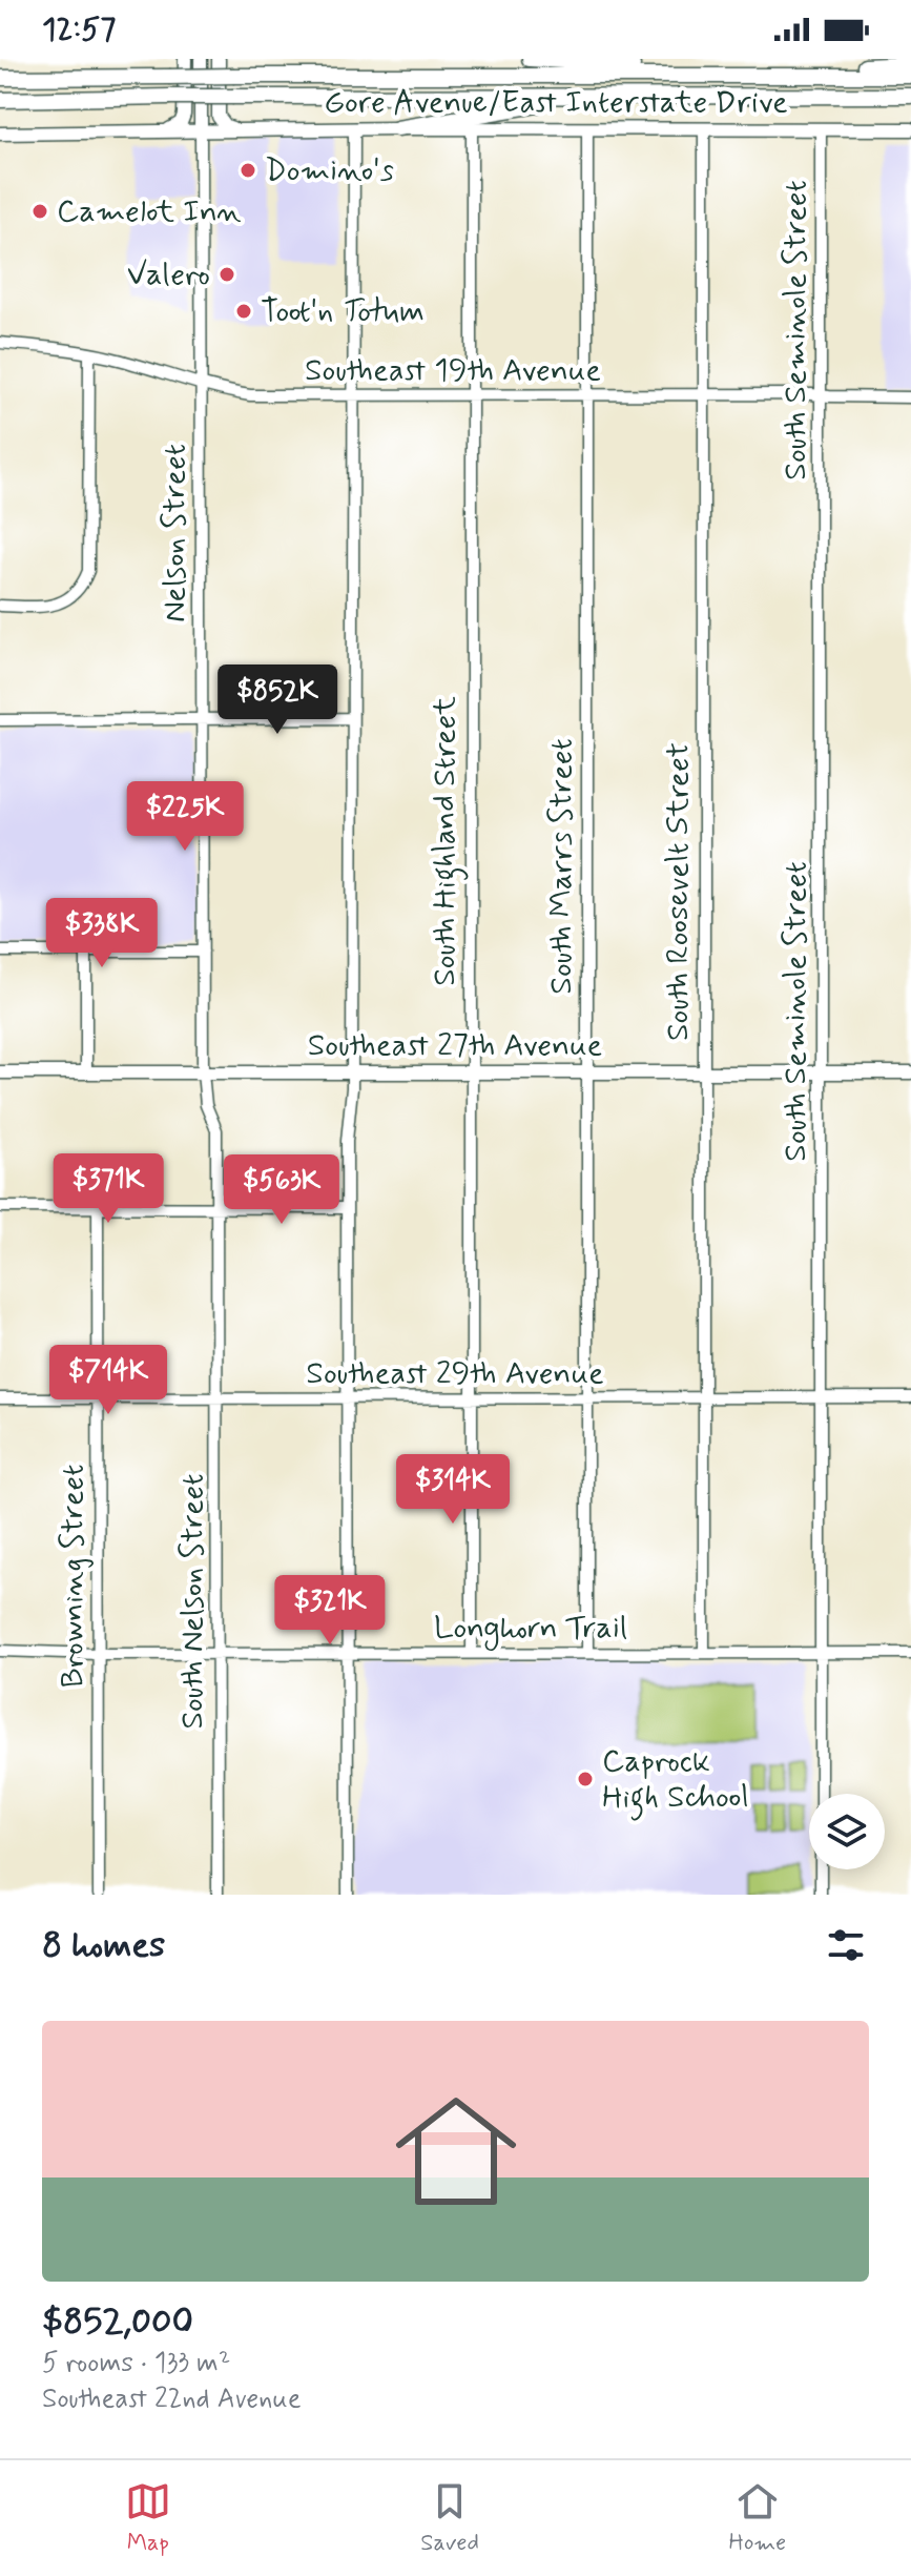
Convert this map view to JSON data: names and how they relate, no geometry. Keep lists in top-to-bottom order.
{
  "streets": {
    "main road": ["Gore Avenue/East Interstate Drive", "Nelson Street", "Southeast 27th Avenue"],
    "street": [
      "South Seminole Street",
      "Southeast 19th Avenue",
      "South Highland Street",
      "South Marrs Street",
      "South Roosevelt Street",
      "Southeast 29th Avenue",
      "Browning Street",
      "South Nelson Street",
      "Longhorn Trail"
    ]
  },
  "crossings": [
    ["Gore Avenue/East Interstate Drive", "South Seminole Street"],
    ["Gore Avenue/East Interstate Drive", "Nelson Street"],
    ["Gore Avenue/East Interstate Drive", "South Highland Street"],
    ["Gore Avenue/East Interstate Drive", "South Marrs Street"],
    ["Gore Avenue/East Interstate Drive", "South Roosevelt Street"],
    ["South Seminole Street", "Southeast 19th Avenue"],
    ["South Seminole Street", "Southeast 27th Avenue"],
    ["South Seminole Street", "Southeast 29th Avenue"],
    ["South Seminole Street", "Longhorn Trail"],
    ["Southeast 19th Avenue", "Nelson Street"],
    ["Southeast 19th Avenue", "South Highland Street"],
    ["Southeast 19th Avenue", "South Marrs Street"],
    ["Southeast 19th Avenue", "South Roosevelt Street"],
    ["Nelson Street", "Southeast 27th Avenue"],
    ["Nelson Street", "South Nelson Street"],
    ["South Highland Street", "Southeast 27th Avenue"],
    ["South Highland Street", "Southeast 29th Avenue"],
    ["South Highland Street", "Longhorn Trail"],
    ["South Marrs Street", "Southeast 27th Avenue"],
    ["South Marrs Street", "Southeast 29th Avenue"],
    ["South Marrs Street", "Longhorn Trail"],
    ["South Roosevelt Street", "Southeast 27th Avenue"],
    ["South Roosevelt Street", "Southeast 29th Avenue"],
    ["South Roosevelt Street", "Longhorn Trail"],
    ["Southeast 29th Avenue", "Browning Street"],
    ["Southeast 29th Avenue", "South Nelson Street"],
    ["Browning Street", "Longhorn Trail"],
    ["South Nelson Street", "Longhorn Trail"]
  ],
  "places": [
    "Domino's",
    "Camelot Inn",
    "Valero",
    "Toot'n Totum",
    "Caprock High School"
  ],
  "page": {
    "status": "12:57",
    "price": [
      "$852K",
      "$225K",
      "$338K",
      "$371K",
      "$563K",
      "$714K",
      "$314K",
      "$321K"
    ],
    "heading": "8 homes",
    "list": [
      {
        "name": "$852,000",
        "note": "5 rooms · 133 m² · Southeast 22nd Avenue"
      }
    ],
    "tabs": ["Map", "Saved", "Home"]
  }
}
